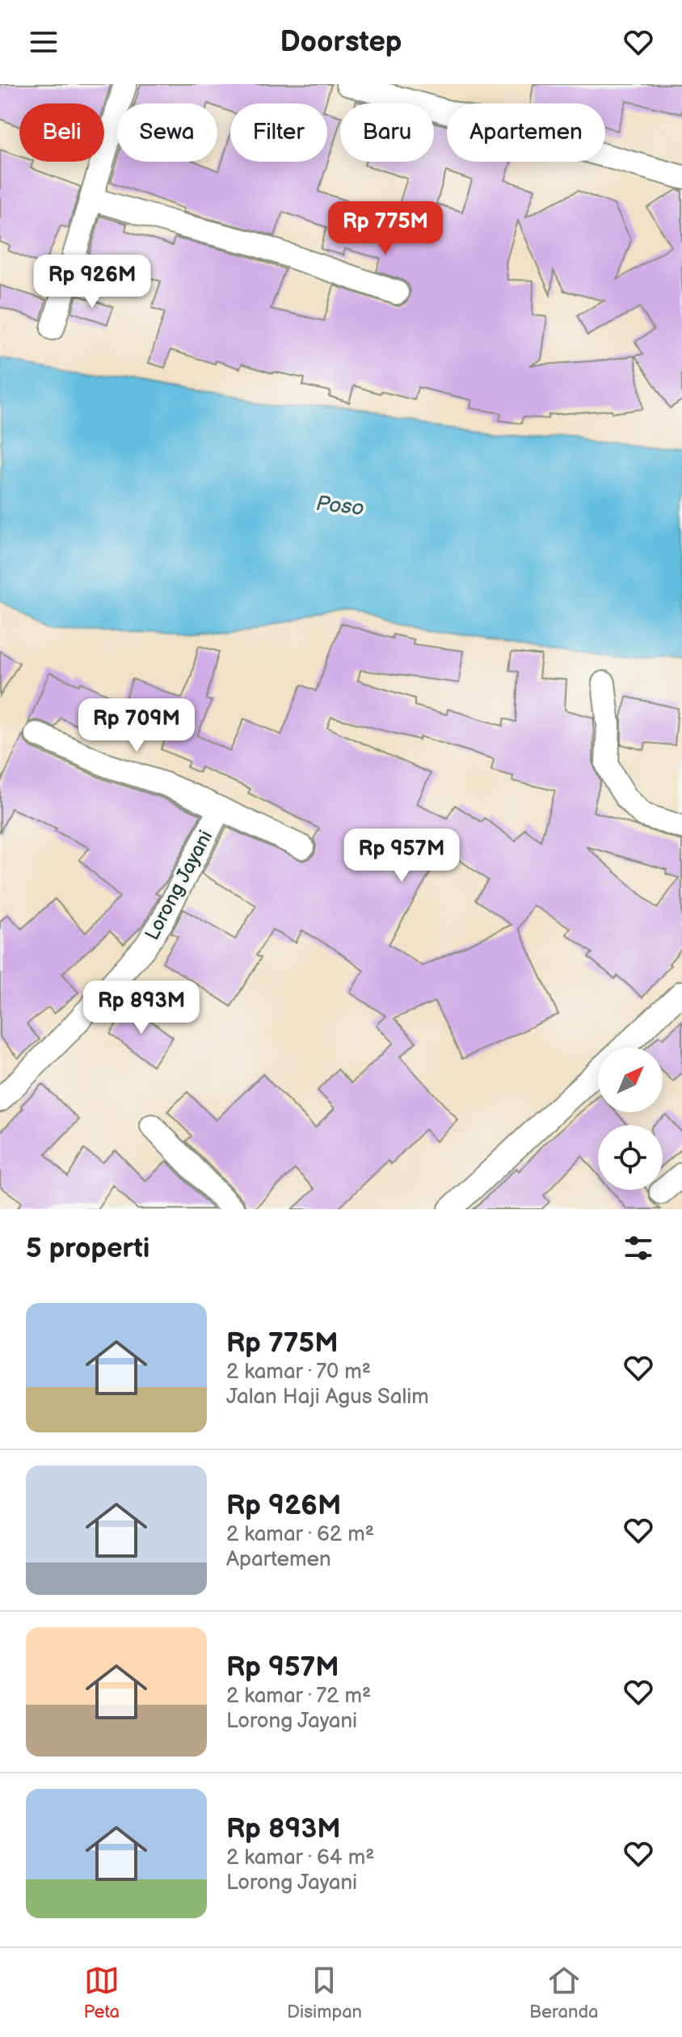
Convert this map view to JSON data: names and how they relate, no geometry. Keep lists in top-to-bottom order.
{
  "streets": {
    "street": ["Lorong Jayani"]
  },
  "water": ["Poso"],
  "north": "top right",
  "page": {
    "header": "Doorstep",
    "chip": [
      "Beli",
      "Sewa",
      "Filter",
      "Baru",
      "Apartemen"
    ],
    "price": [
      "Rp 775M",
      "Rp 926M",
      "Rp 709M",
      "Rp 957M",
      "Rp 893M"
    ],
    "heading": "5 properti",
    "list": [
      {
        "name": "Rp 775M",
        "note": "2 kamar · 70 m² · Jalan Haji Agus Salim"
      },
      {
        "name": "Rp 926M",
        "note": "2 kamar · 62 m² · Apartemen"
      },
      {
        "name": "Rp 957M",
        "note": "2 kamar · 72 m² · Lorong Jayani"
      },
      {
        "name": "Rp 893M",
        "note": "2 kamar · 64 m² · Lorong Jayani"
      }
    ],
    "tabs": ["Peta", "Disimpan", "Beranda"]
  }
}
